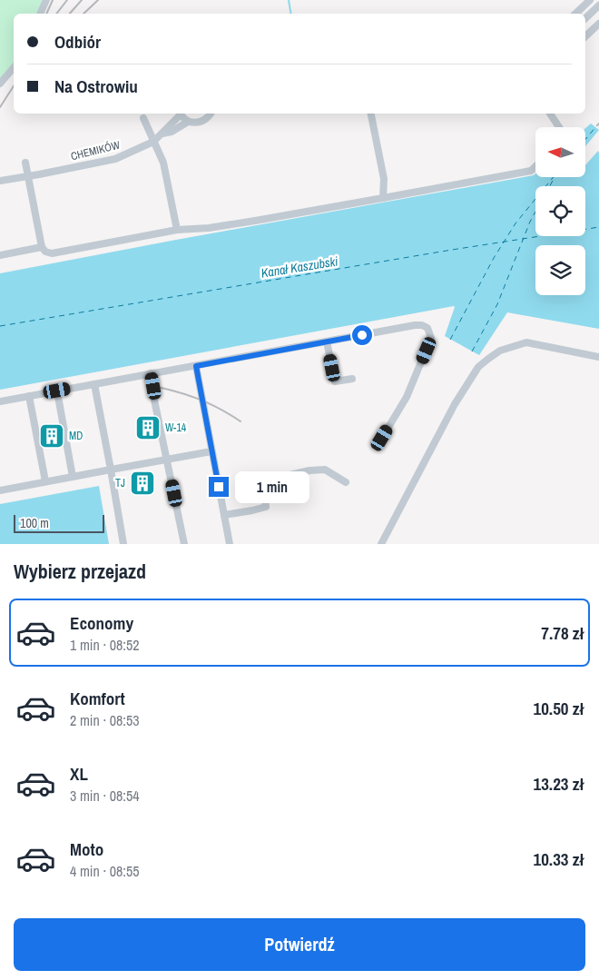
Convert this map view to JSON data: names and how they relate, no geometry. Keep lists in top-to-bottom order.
{
  "streets": {
    "lane": ["CHEMIKÓW"]
  },
  "water": ["Kanał Kaszubski"],
  "places": {
    "building": ["W-14", "MD", "TJ"]
  },
  "scale_bar": "100 m",
  "north": "left",
  "page": {
    "banner": ["Odbiór", "Na Ostrowiu"],
    "bubble": "1 min",
    "scale": "100 m",
    "heading": "Wybierz przejazd",
    "list": [
      {
        "name": "Economy",
        "note": "1 min · 08:52",
        "value": "7.78 zł"
      },
      {
        "name": "Komfort",
        "note": "2 min · 08:53",
        "value": "10.50 zł"
      },
      {
        "name": "XL",
        "note": "3 min · 08:54",
        "value": "13.23 zł"
      },
      {
        "name": "Moto",
        "note": "4 min · 08:55",
        "value": "10.33 zł"
      }
    ],
    "buttons": "Potwierdź"
  }
}
